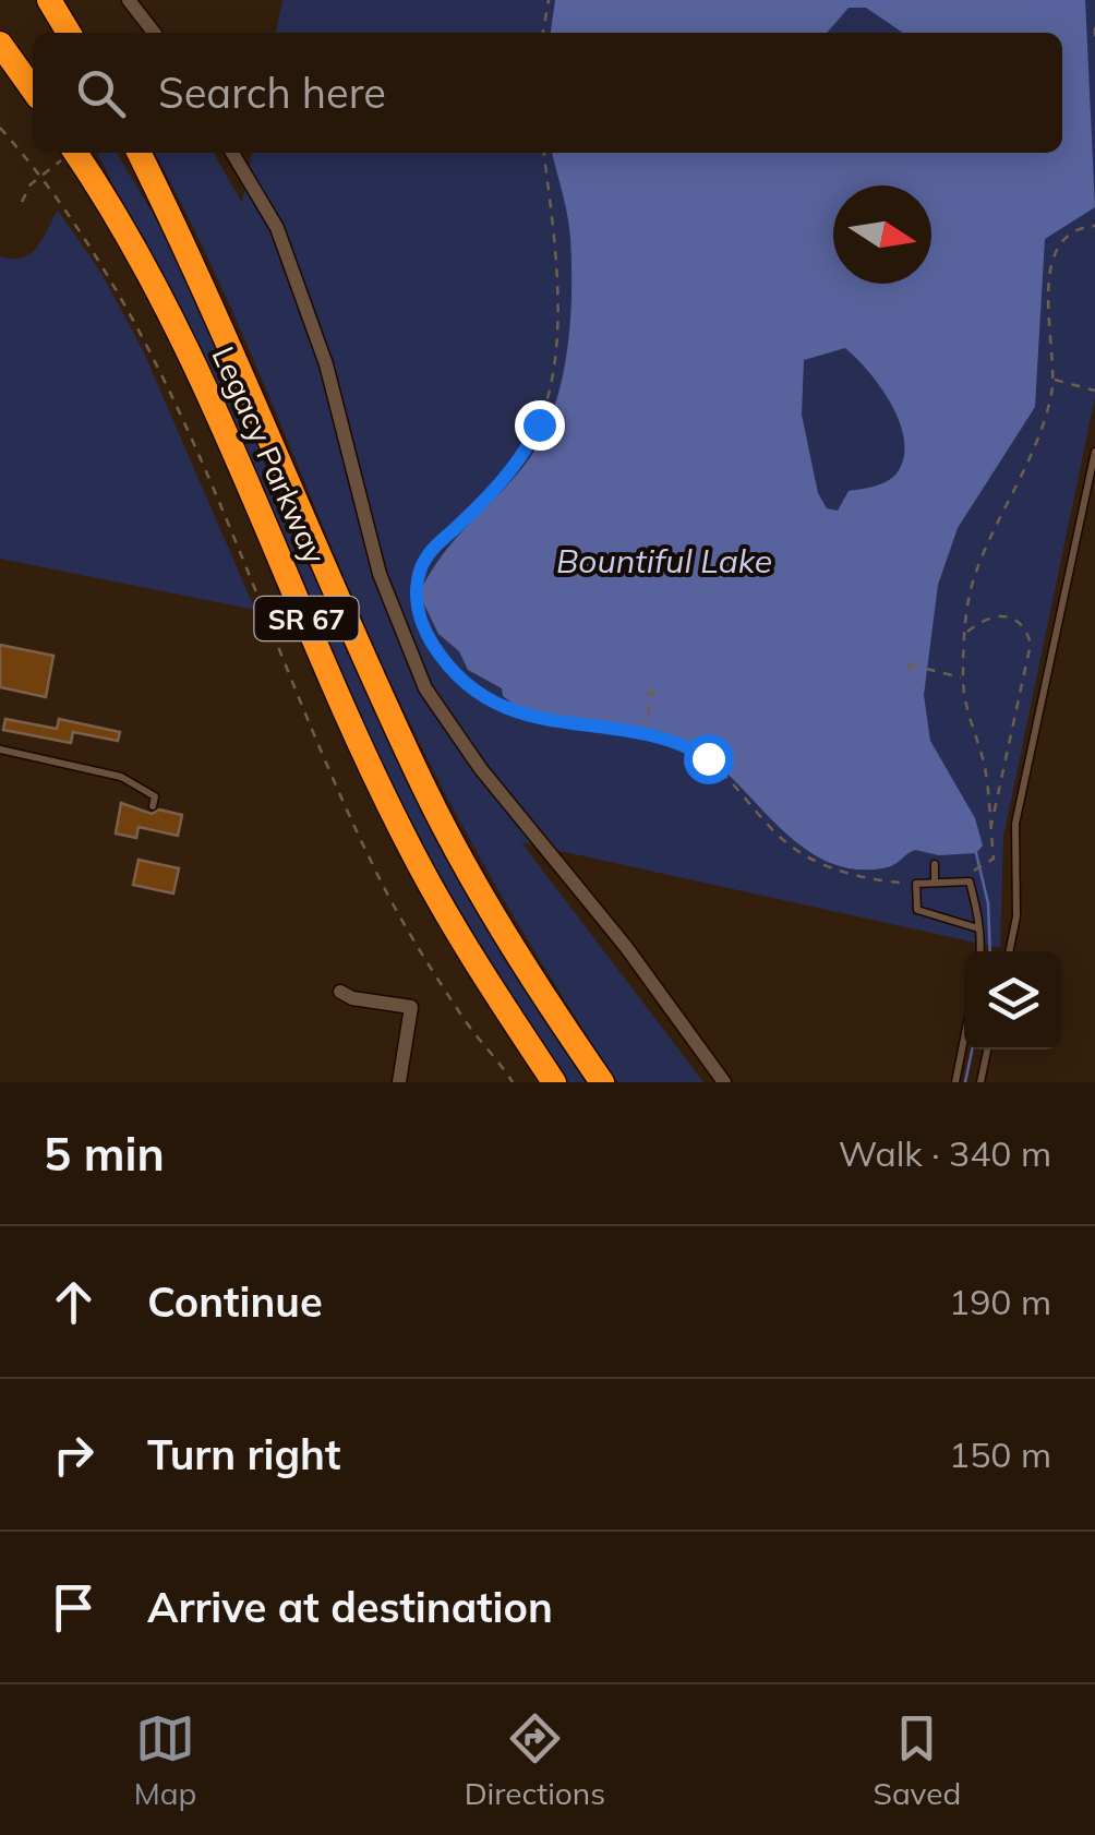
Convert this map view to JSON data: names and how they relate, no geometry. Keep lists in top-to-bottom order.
{
  "streets": {
    "highway": ["Legacy Parkway", "SR 67"]
  },
  "water": ["Bountiful Lake"],
  "north": "right",
  "page": {
    "search": "Search here",
    "heading": ["5 min", "Walk · 340 m"],
    "list": [
      ["Continue", "190 m"],
      ["Turn right", "150 m"],
      "Arrive at destination"
    ],
    "nav": ["Map", "Directions", "Saved"]
  }
}
